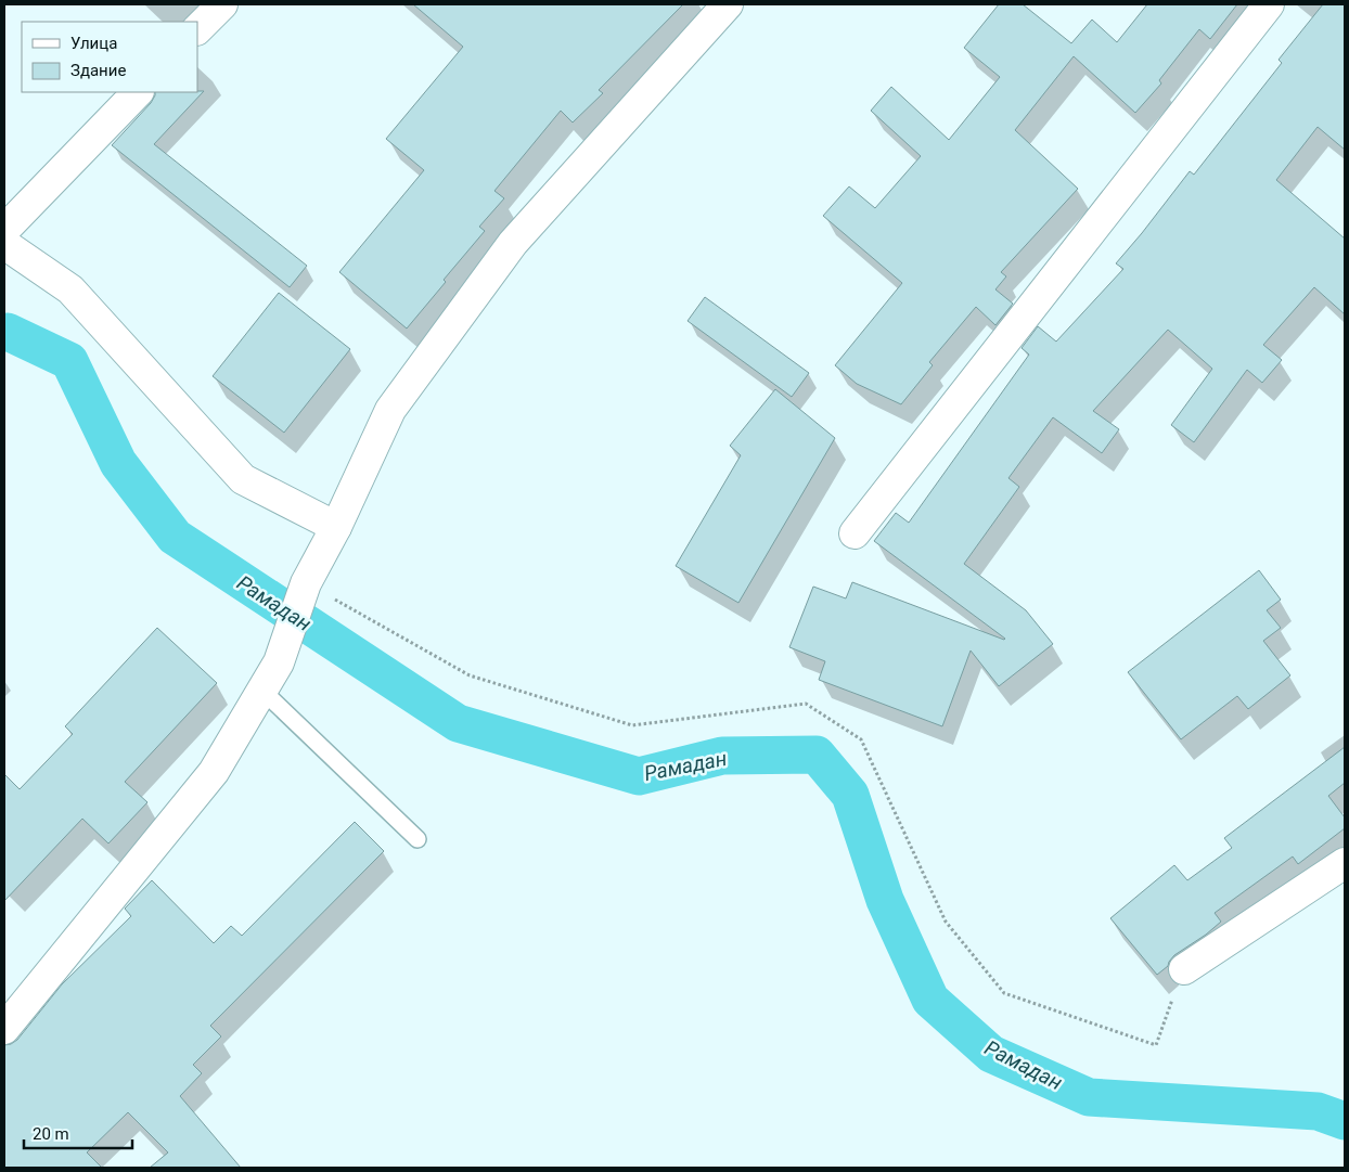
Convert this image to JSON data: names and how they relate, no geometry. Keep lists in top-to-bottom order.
{
  "water": ["Рамадан"],
  "legend": ["Улица", "Здание"],
  "scale_bar": "20 m"
}
